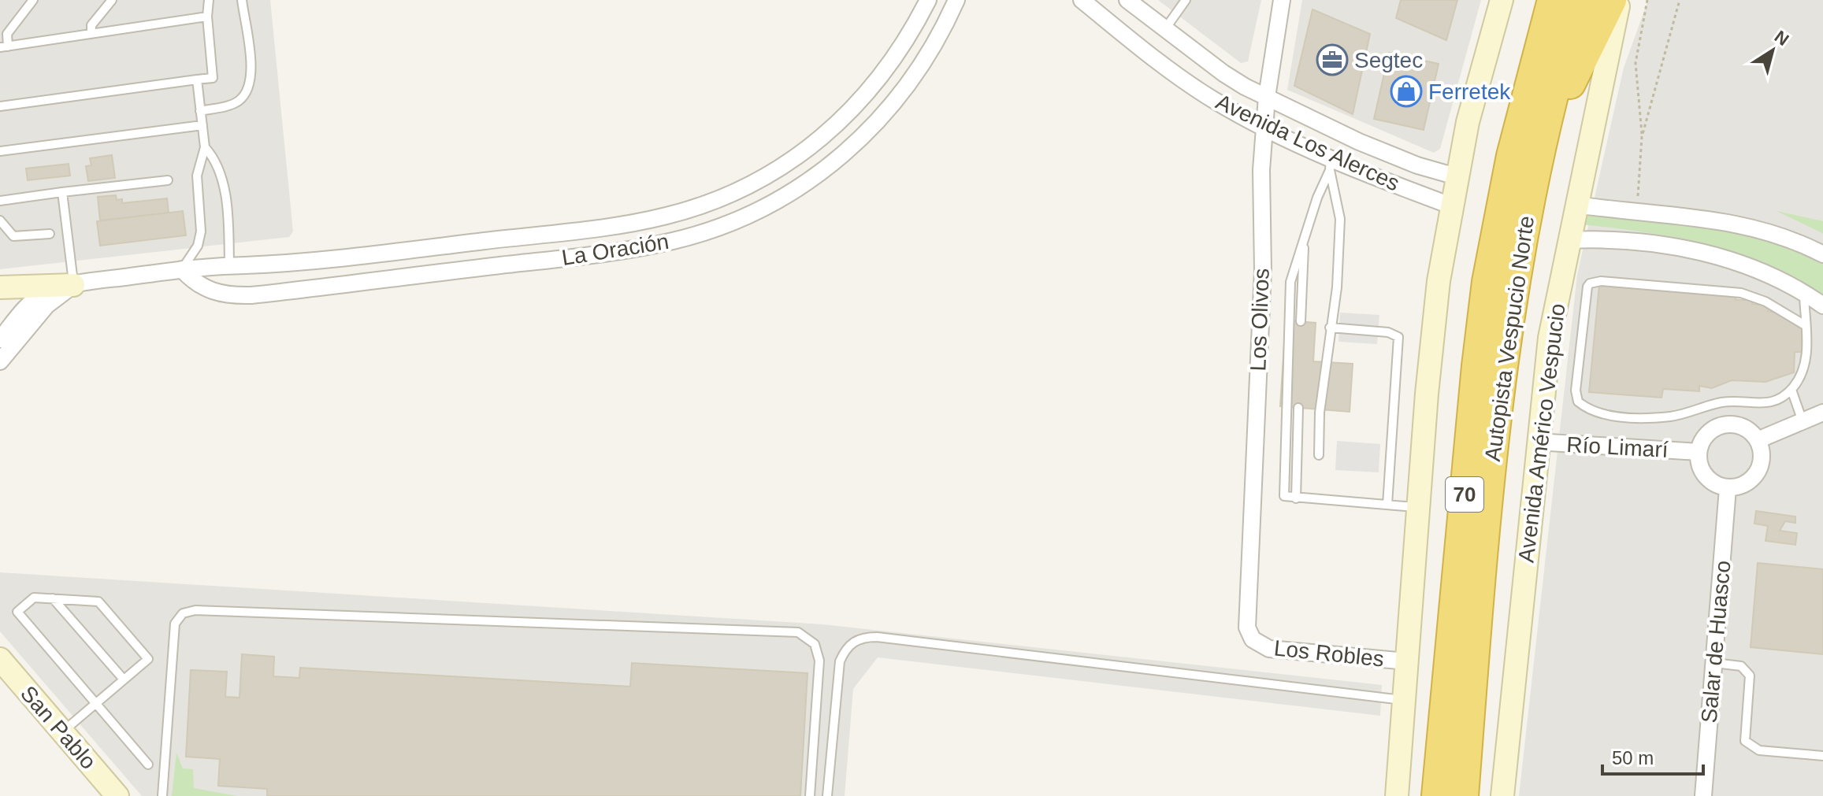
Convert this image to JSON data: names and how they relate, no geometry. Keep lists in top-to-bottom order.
{
  "streets": {
    "highway": ["Autopista Vespucio Norte", "70"],
    "main road": ["Avenida Américo Vespucio", "San Pablo"],
    "street": [
      "Avenida Los Alerces",
      "La Oración",
      "Los Olivos",
      "Río Limarí",
      "Salar de Huasco",
      "Los Robles"
    ]
  },
  "crossings": [
    ["Avenida Los Alerces", "Los Olivos"],
    ["Los Olivos", "Los Robles"],
    ["Avenida Américo Vespucio", "Río Limarí"],
    ["Río Limarí", "Salar de Huasco"]
  ],
  "places": {
    "office": ["Segtec"],
    "shop": ["Ferretek"]
  },
  "scale_bar": "50 m",
  "north": "top right"
}
